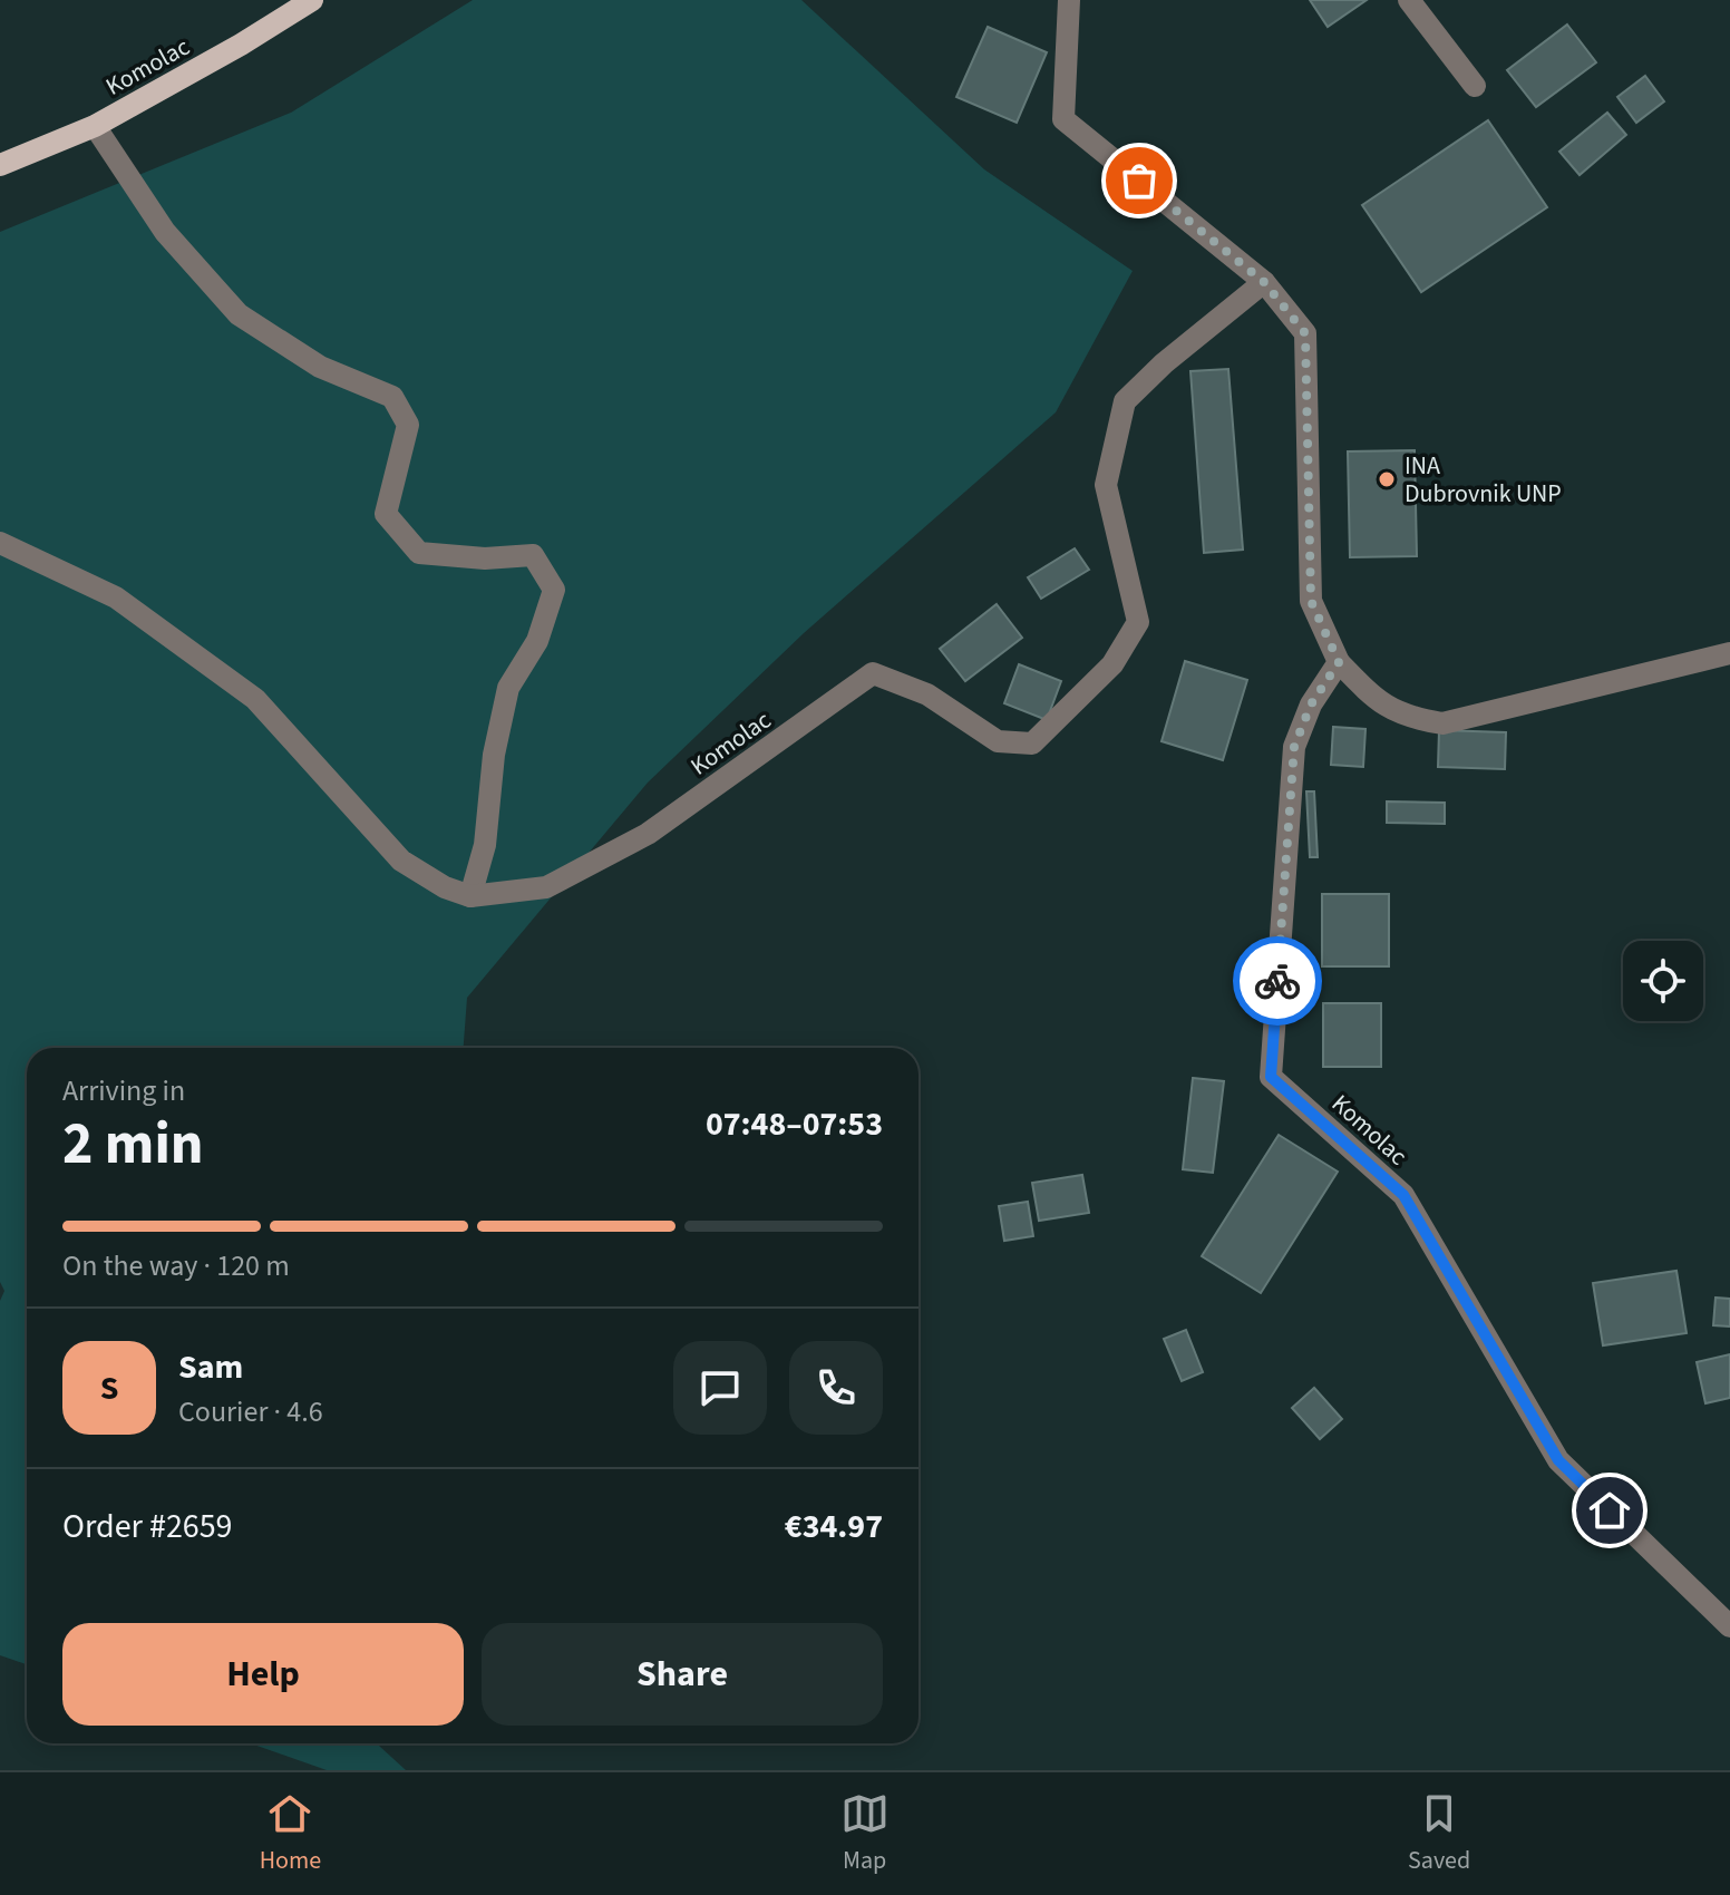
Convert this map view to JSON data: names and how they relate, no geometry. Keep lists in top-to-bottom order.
{
  "streets": {
    "main road": ["Komolac"]
  },
  "places": ["INA Dubrovnik UNP"],
  "page": {
    "heading": ["2 min", "Arriving in", "07:48–07:53"],
    "panel": [
      "Sam",
      "Courier · 4.6",
      "Order #2659",
      "€34.97"
    ],
    "bar": "On the way · 120 m",
    "round": "S",
    "buttons": ["Help", "Share"],
    "tabs": ["Home", "Map", "Saved"]
  }
}
